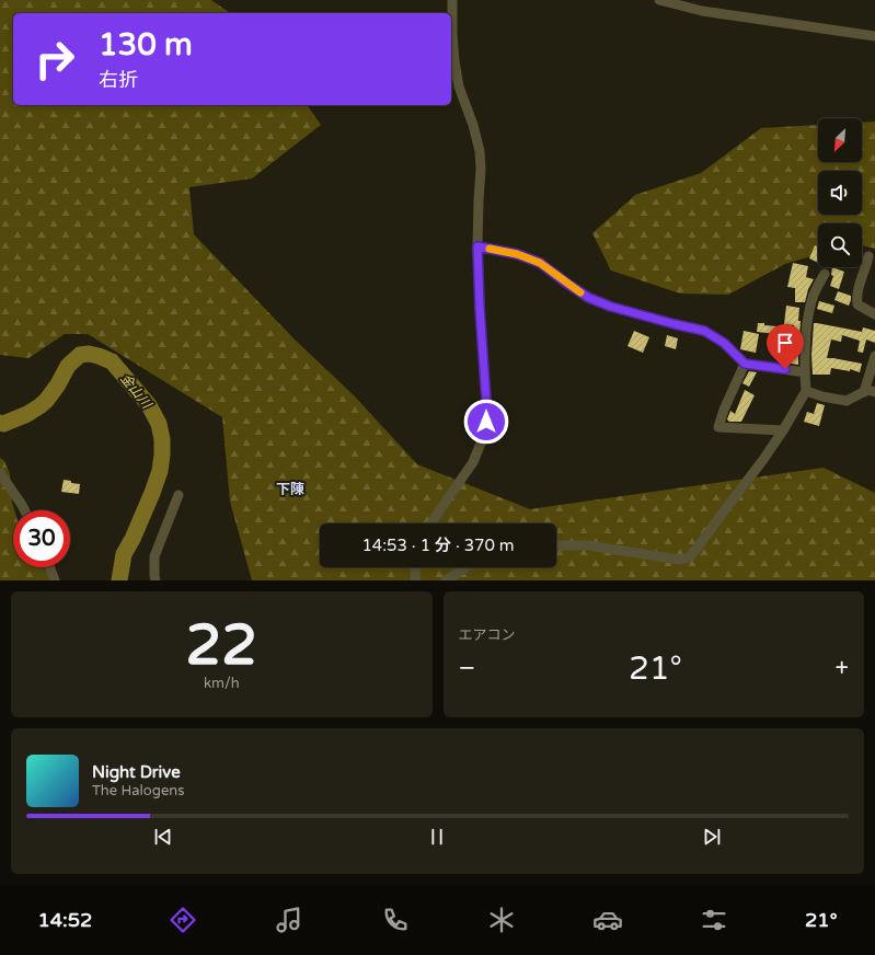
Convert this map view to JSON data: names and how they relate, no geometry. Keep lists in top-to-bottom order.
{
  "districts": ["下陳"],
  "water": ["金山川"],
  "north": "bottom left",
  "page": {
    "turn": ["130 m", "右折"],
    "limit": "30",
    "trip": "14:53 · 1 分 · 370 m",
    "tile": [
      ["22", "km/h"],
      "エアコン"
    ],
    "heat": ["−", "21°", "+"],
    "song": ["Night Drive", "The Halogens"],
    "tabs": ["14:52", "21°"]
  }
}
